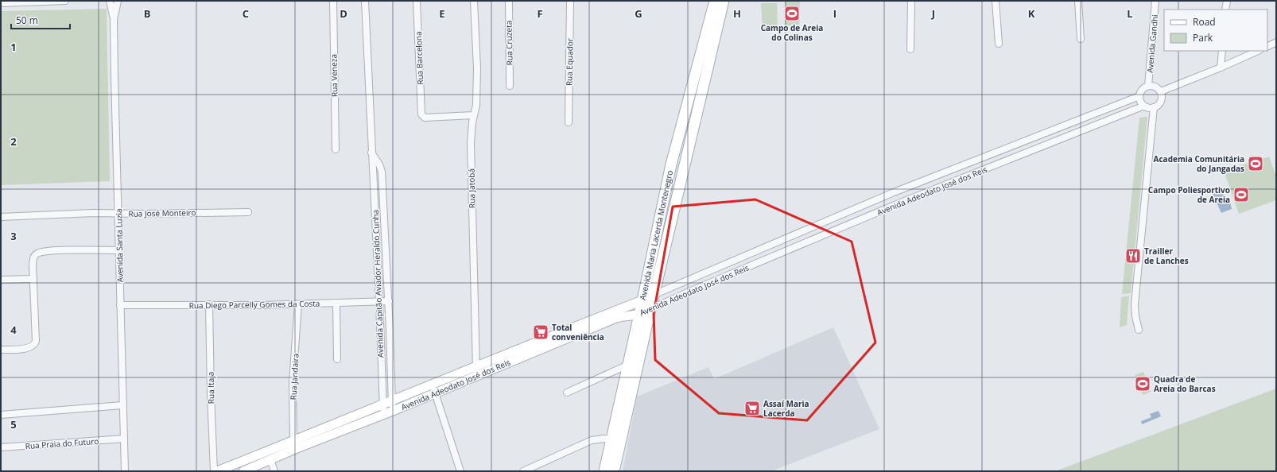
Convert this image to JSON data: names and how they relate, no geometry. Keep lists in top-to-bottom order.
{
  "streets": {
    "main road": ["Avenida Adeodato José dos Reis", "Avenida Maria Lacerda Montenegro"],
    "street": [
      "Rua Cruzeta",
      "Avenida Gandhi",
      "Rua Barcelona",
      "Rua Equador",
      "Rua Veneza",
      "Rua Jatobá",
      "Rua José Monteiro",
      "Avenida Santa Luzia",
      "Avenida Capitão Aviador Heraldo Cunha",
      "Rua Diego Parcelly Gomes da Costa",
      "Rua Jandaira",
      "Rua Itaja",
      "Rua Praia do Futuro"
    ]
  },
  "crossings": [
    ["Avenida Gandhi", "Avenida Adeodato José dos Reis"],
    ["Rua Barcelona", "Rua Jatobá"],
    ["Rua Jatobá", "Avenida Adeodato José dos Reis"],
    ["Avenida Adeodato José dos Reis", "Avenida Maria Lacerda Montenegro"],
    ["Avenida Adeodato José dos Reis", "Avenida Capitão Aviador Heraldo Cunha"],
    ["Avenida Adeodato José dos Reis", "Rua Jandaira"],
    ["Rua José Monteiro", "Avenida Santa Luzia"],
    ["Avenida Santa Luzia", "Rua Diego Parcelly Gomes da Costa"],
    ["Avenida Santa Luzia", "Rua Praia do Futuro"],
    ["Avenida Capitão Aviador Heraldo Cunha", "Rua Diego Parcelly Gomes da Costa"],
    ["Rua Diego Parcelly Gomes da Costa", "Rua Jandaira"],
    ["Rua Diego Parcelly Gomes da Costa", "Rua Itaja"]
  ],
  "places": {
    "sports": [
      "Campo de Areia do Colinas",
      "Academia Comunitária do Jangadas",
      "Campo Poliesportivo de Areia",
      "Quadra de Areia do Barcas"
    ],
    "restaurant": ["Trailler de Lanches"],
    "supermarket": ["Total conveniência", "Assaí Maria Lacerda"]
  },
  "legend": ["Road", "Park"],
  "scale_bar": "50 m",
  "grid": {
    "columns": [
      "B",
      "C",
      "D",
      "E",
      "F",
      "G",
      "H",
      "I",
      "J",
      "K",
      "L"
    ],
    "rows": [
      "1",
      "2",
      "3",
      "4",
      "5"
    ]
  }
}
